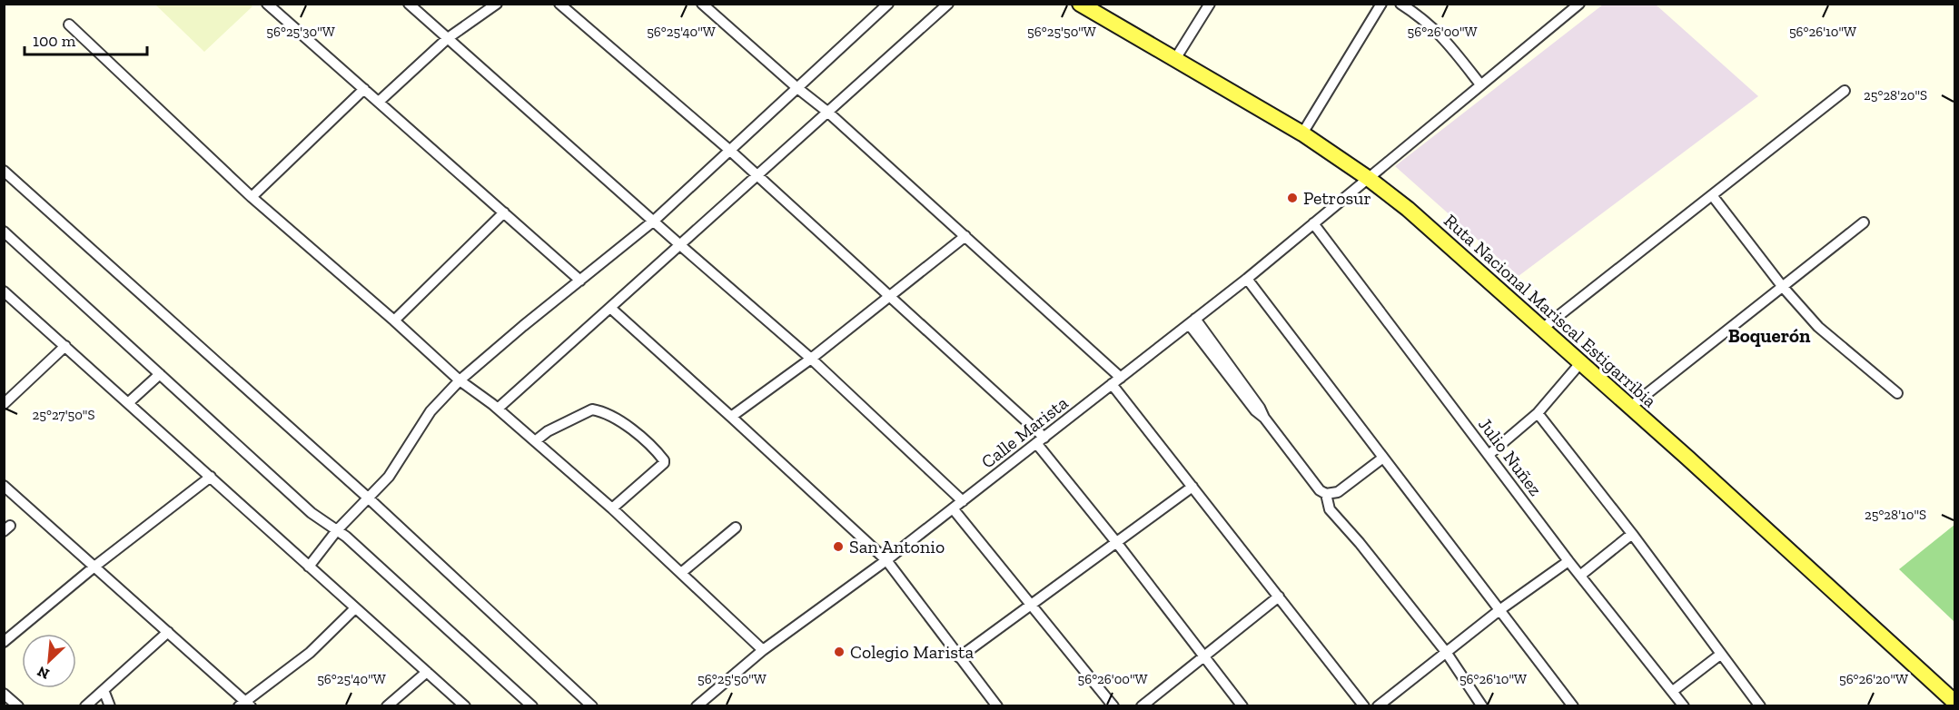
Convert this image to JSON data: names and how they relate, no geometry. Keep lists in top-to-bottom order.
{
  "streets": {
    "main road": ["Ruta Nacional Mariscal Estigarribia"],
    "street": ["Calle Marista", "Julio Nuñez"]
  },
  "crossings": [
    ["Ruta Nacional Mariscal Estigarribia", "Calle Marista"],
    ["Calle Marista", "Julio Nuñez"]
  ],
  "districts": ["Boquerón"],
  "places": ["Petrosur", "San Antonio", "Colegio Marista"],
  "scale_bar": "100 m",
  "north": "bottom left",
  "coordinates": [
    "56°25'30\"W",
    "56°25'40\"W",
    "56°25'50\"W",
    "56°26'00\"W",
    "56°26'10\"W",
    "25°28'20\"S",
    "25°27'50\"S",
    "25°28'10\"S",
    "56°26'20\"W"
  ]
}
